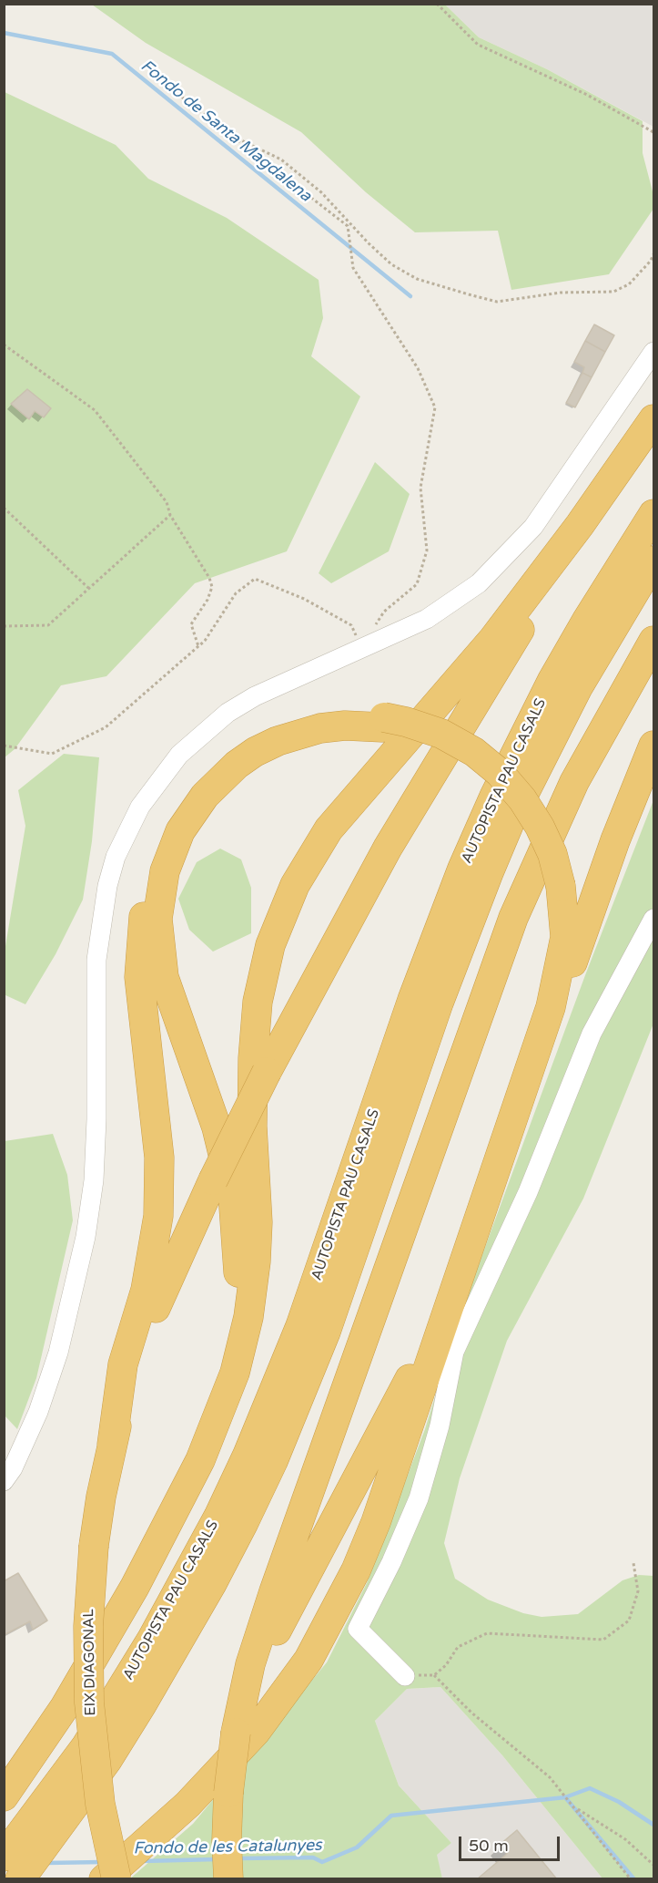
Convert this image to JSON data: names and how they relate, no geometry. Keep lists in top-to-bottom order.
{
  "streets": {
    "highway": ["AUTOPISTA PAU CASALS", "EIX DIAGONAL"]
  },
  "water": ["Fondo de Santa Magdalena", "Fondo de les Catalunyes"],
  "scale_bar": "50 m"
}
